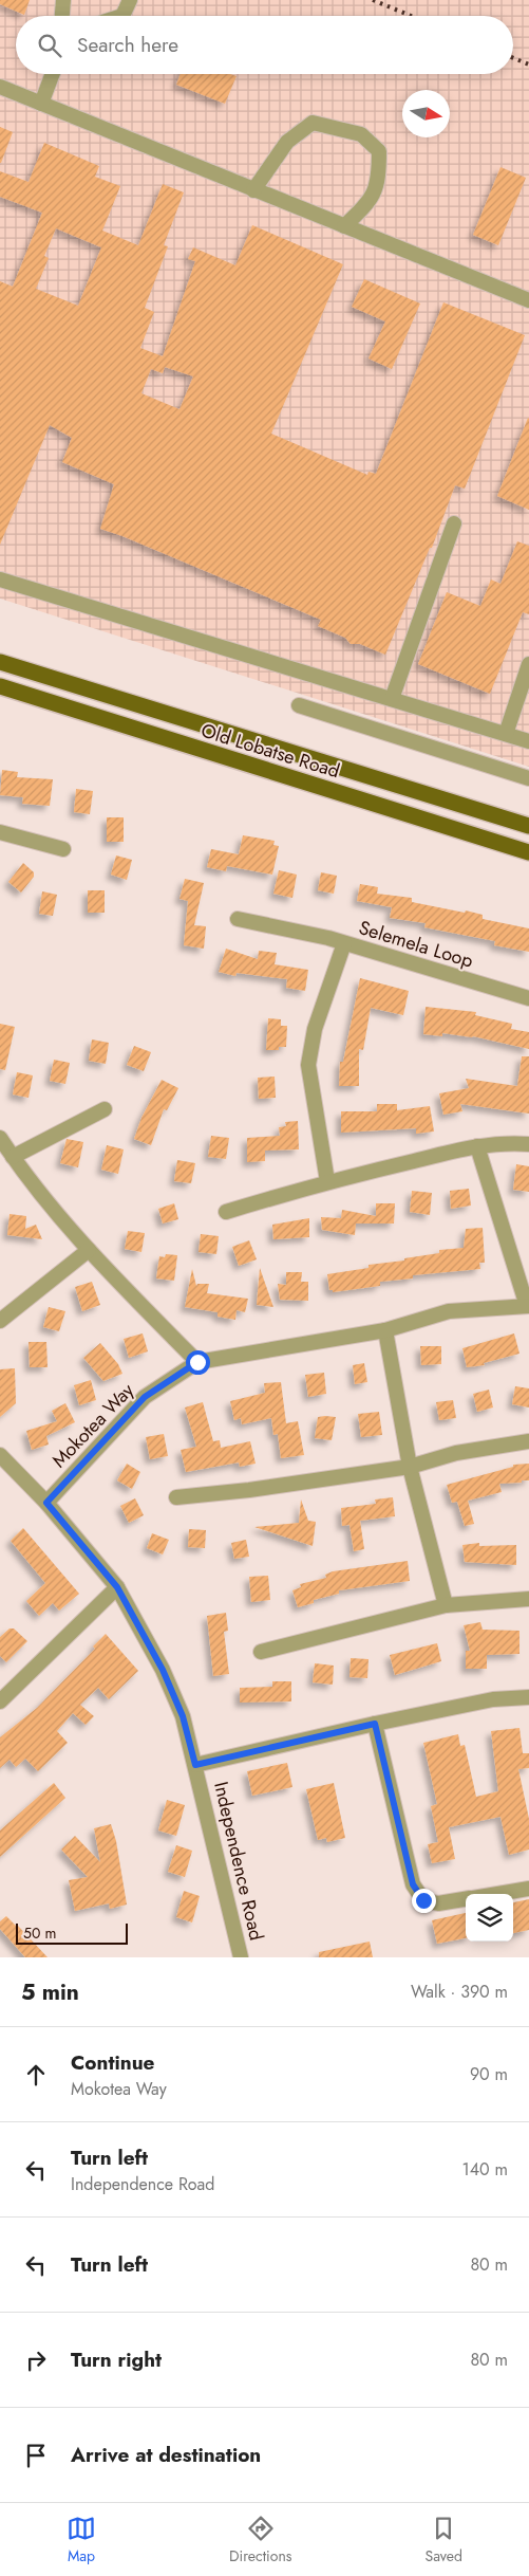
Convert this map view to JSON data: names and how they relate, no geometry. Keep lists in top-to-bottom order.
{
  "streets": {
    "main road": ["Old Lobatse Road"],
    "street": ["Selemela Loop", "Mokotea Way", "Independence Road"]
  },
  "crossings": [
    ["Mokotea Way", "Independence Road"]
  ],
  "scale_bar": "50 m",
  "north": "right",
  "page": {
    "search": "Search here",
    "scale": "50 m",
    "heading": ["5 min", "Walk · 390 m"],
    "list": [
      ["Continue", "Mokotea Way", "90 m"],
      ["Turn left", "Independence Road", "140 m"],
      ["Turn left", "80 m"],
      ["Turn right", "80 m"],
      "Arrive at destination"
    ],
    "nav": ["Map", "Directions", "Saved"]
  }
}
